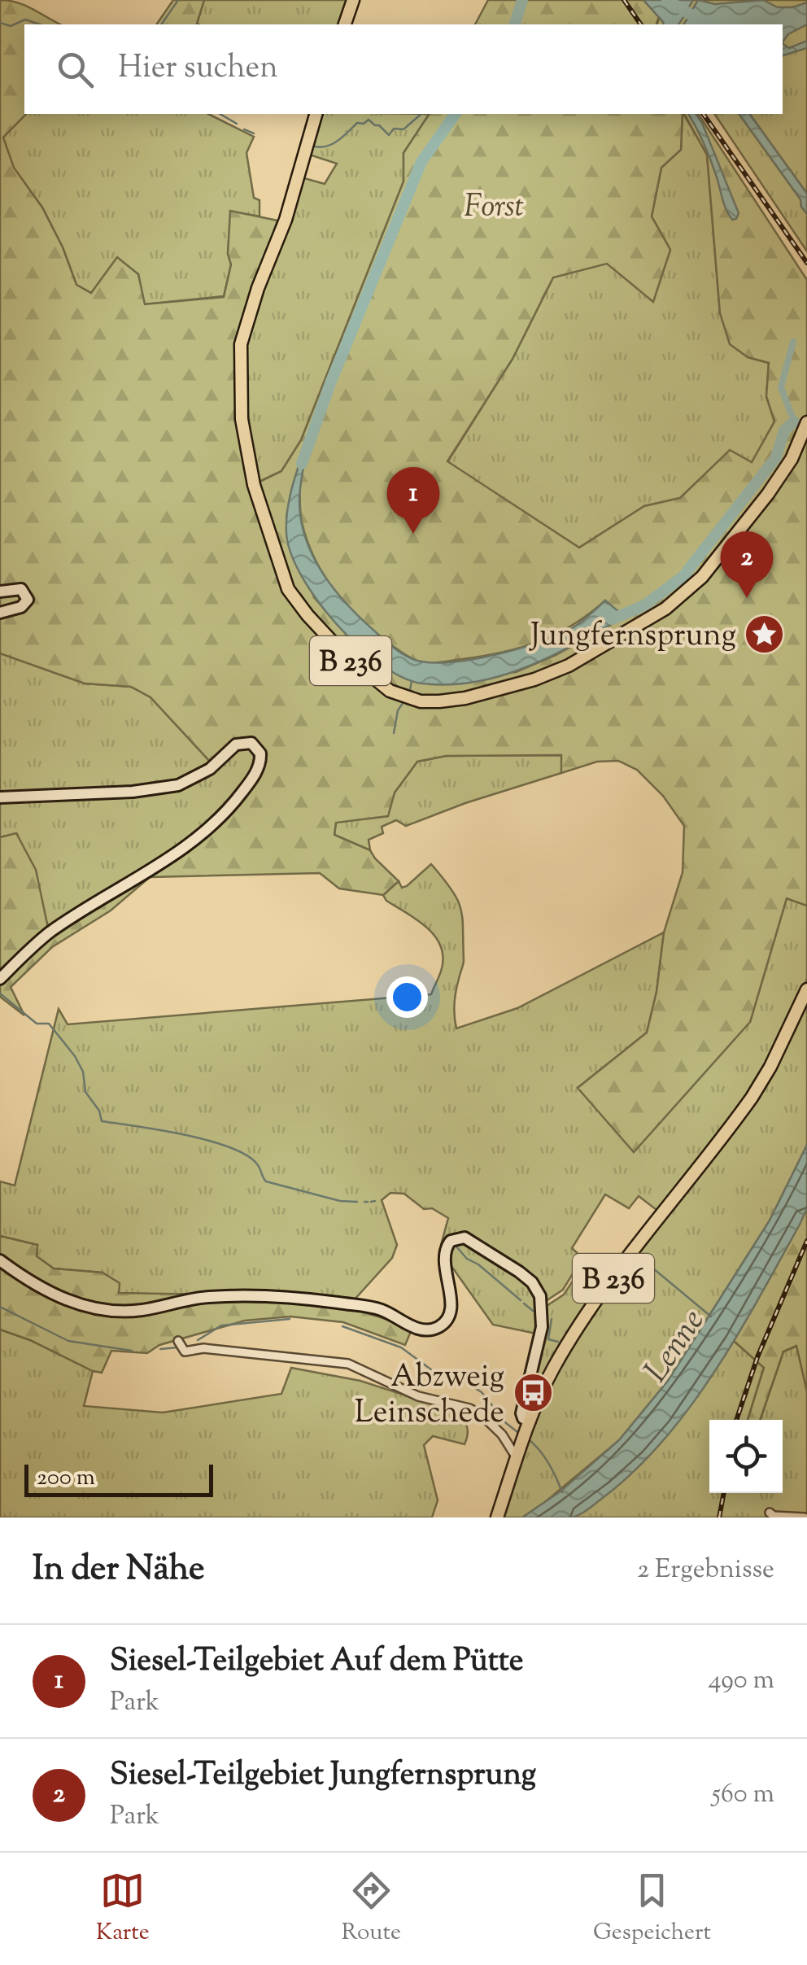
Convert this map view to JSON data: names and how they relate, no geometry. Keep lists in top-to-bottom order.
{
  "streets": {
    "main road": ["B 236"]
  },
  "water": ["Lenne"],
  "parks": ["Forst"],
  "places": {
    "place": ["Jungfernsprung"],
    "bus stop": ["Abzweig Leinschede"]
  },
  "scale_bar": "200 m",
  "page": {
    "search": "Hier suchen",
    "pins": ["1", "2"],
    "scale": "200 m",
    "heading": ["In der Nähe", "2 Ergebnisse"],
    "list": [
      {
        "mark": "1",
        "name": "Siesel-Teilgebiet Auf dem Pütte",
        "note": "Park",
        "value": "490 m"
      },
      {
        "mark": "2",
        "name": "Siesel-Teilgebiet Jungfernsprung",
        "note": "Park",
        "value": "560 m"
      }
    ],
    "nav": ["Karte", "Route", "Gespeichert"]
  }
}
